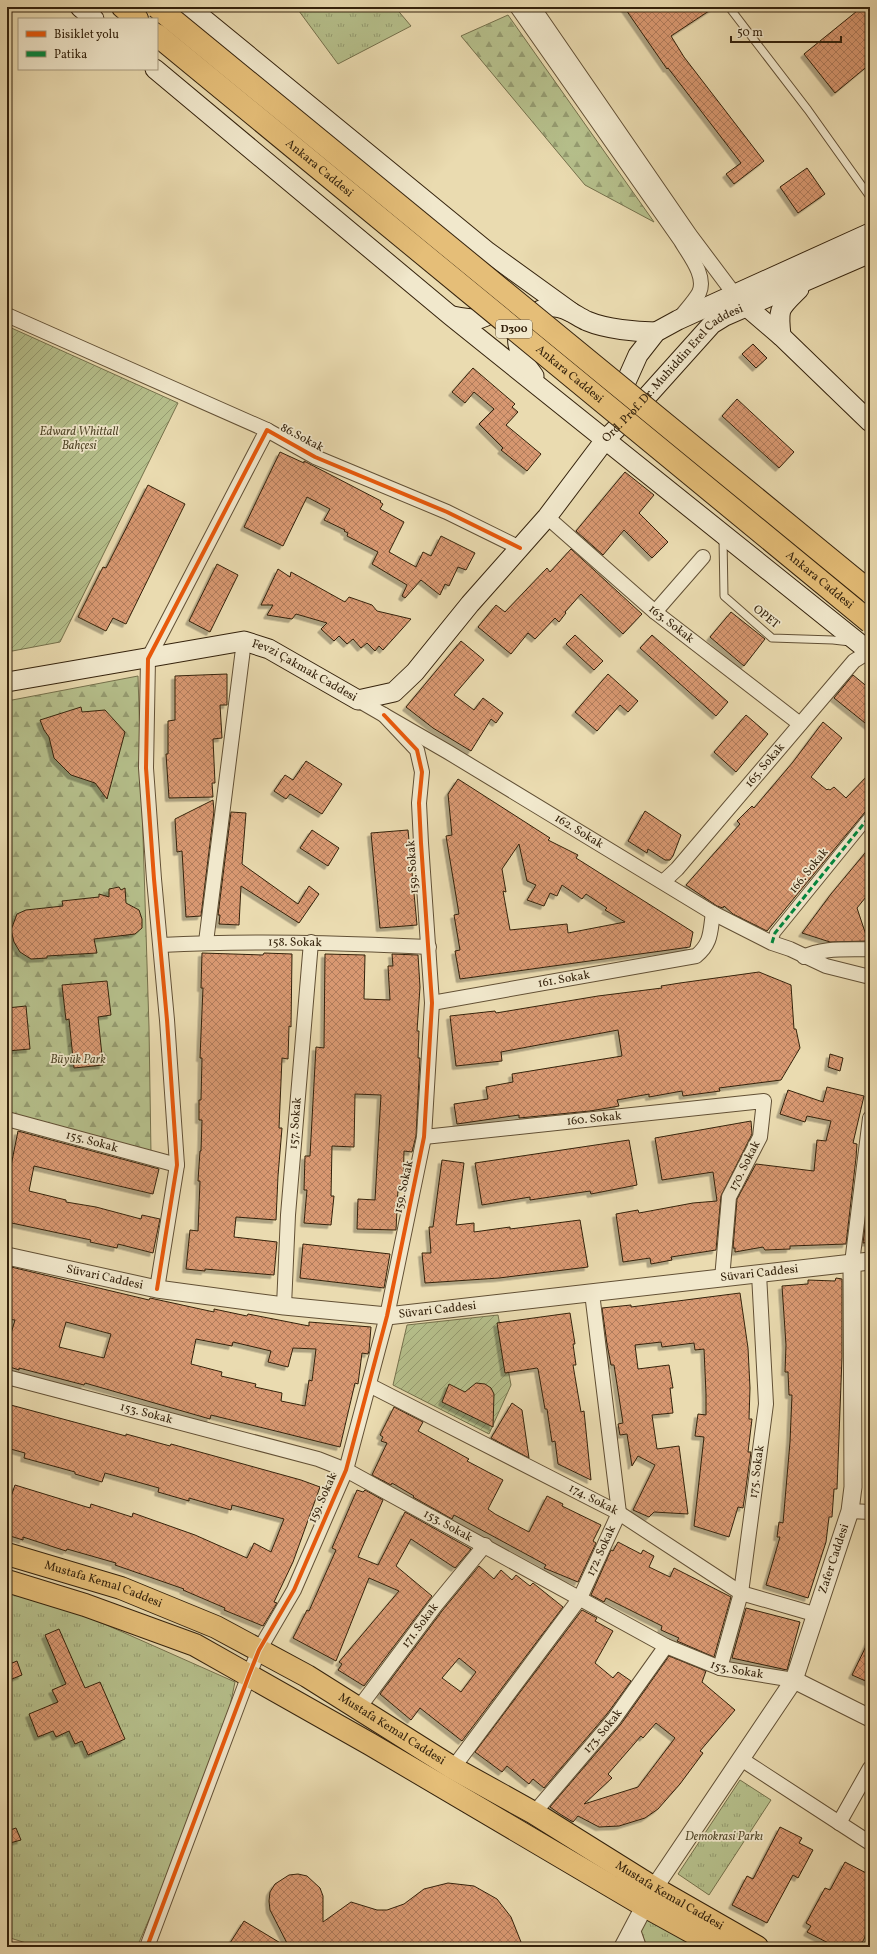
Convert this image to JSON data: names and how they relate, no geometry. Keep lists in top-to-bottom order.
{
  "streets": {
    "main road": [
      "Ankara Caddesi",
      "D300",
      "Ord. Prof. Dr. Muhiddin Erel Caddesi",
      "Fevzi Çakmak Caddesi",
      "Mustafa Kemal Caddesi"
    ],
    "street": [
      "86.Sokak",
      "163. Sokak",
      "165. Sokak",
      "162. Sokak",
      "159. Sokak",
      "166. Sokak",
      "158. Sokak",
      "161. Sokak",
      "160. Sokak",
      "157. Sokak",
      "155. Sokak",
      "170. Sokak",
      "Süvari Caddesi",
      "153. Sokak",
      "175. Sokak",
      "174. Sokak",
      "172. Sokak",
      "Zafer Caddesi",
      "171. Sokak",
      "173. Sokak"
    ],
    "lane": ["OPET"]
  },
  "crossings": [
    ["Ankara Caddesi", "Ord. Prof. Dr. Muhiddin Erel Caddesi"],
    ["Ankara Caddesi", "OPET"],
    ["Ankara Caddesi", "Fevzi Çakmak Caddesi"],
    ["Ankara Caddesi", "165. Sokak"],
    ["Ord. Prof. Dr. Muhiddin Erel Caddesi", "Fevzi Çakmak Caddesi"],
    ["86.Sokak", "Fevzi Çakmak Caddesi"],
    ["OPET", "165. Sokak"],
    ["163. Sokak", "Fevzi Çakmak Caddesi"],
    ["163. Sokak", "165. Sokak"],
    ["Fevzi Çakmak Caddesi", "162. Sokak"],
    ["165. Sokak", "162. Sokak"],
    ["162. Sokak", "159. Sokak"],
    ["162. Sokak", "166. Sokak"],
    ["162. Sokak", "161. Sokak"],
    ["159. Sokak", "158. Sokak"],
    ["159. Sokak", "161. Sokak"],
    ["159. Sokak", "160. Sokak"],
    ["159. Sokak", "Süvari Caddesi"],
    ["159. Sokak", "153. Sokak"],
    ["159. Sokak", "174. Sokak"],
    ["159. Sokak", "Mustafa Kemal Caddesi"],
    ["158. Sokak", "157. Sokak"],
    ["160. Sokak", "170. Sokak"],
    ["157. Sokak", "Süvari Caddesi"],
    ["170. Sokak", "Süvari Caddesi"],
    ["Süvari Caddesi", "175. Sokak"],
    ["Süvari Caddesi", "172. Sokak"],
    ["Süvari Caddesi", "Zafer Caddesi"],
    ["153. Sokak", "175. Sokak"],
    ["153. Sokak", "172. Sokak"],
    ["153. Sokak", "Zafer Caddesi"],
    ["153. Sokak", "171. Sokak"],
    ["153. Sokak", "173. Sokak"],
    ["175. Sokak", "174. Sokak"],
    ["174. Sokak", "172. Sokak"],
    ["174. Sokak", "Zafer Caddesi"],
    ["172. Sokak", "Mustafa Kemal Caddesi"],
    ["Zafer Caddesi", "Mustafa Kemal Caddesi"],
    ["Mustafa Kemal Caddesi", "171. Sokak"],
    ["Mustafa Kemal Caddesi", "173. Sokak"]
  ],
  "parks": ["Edward Whittall Bahçesi", "Büyük Park", "Demokrasi Parkı"],
  "legend": ["Bisiklet yolu", "Patika"],
  "scale_bar": "50 m"
}
